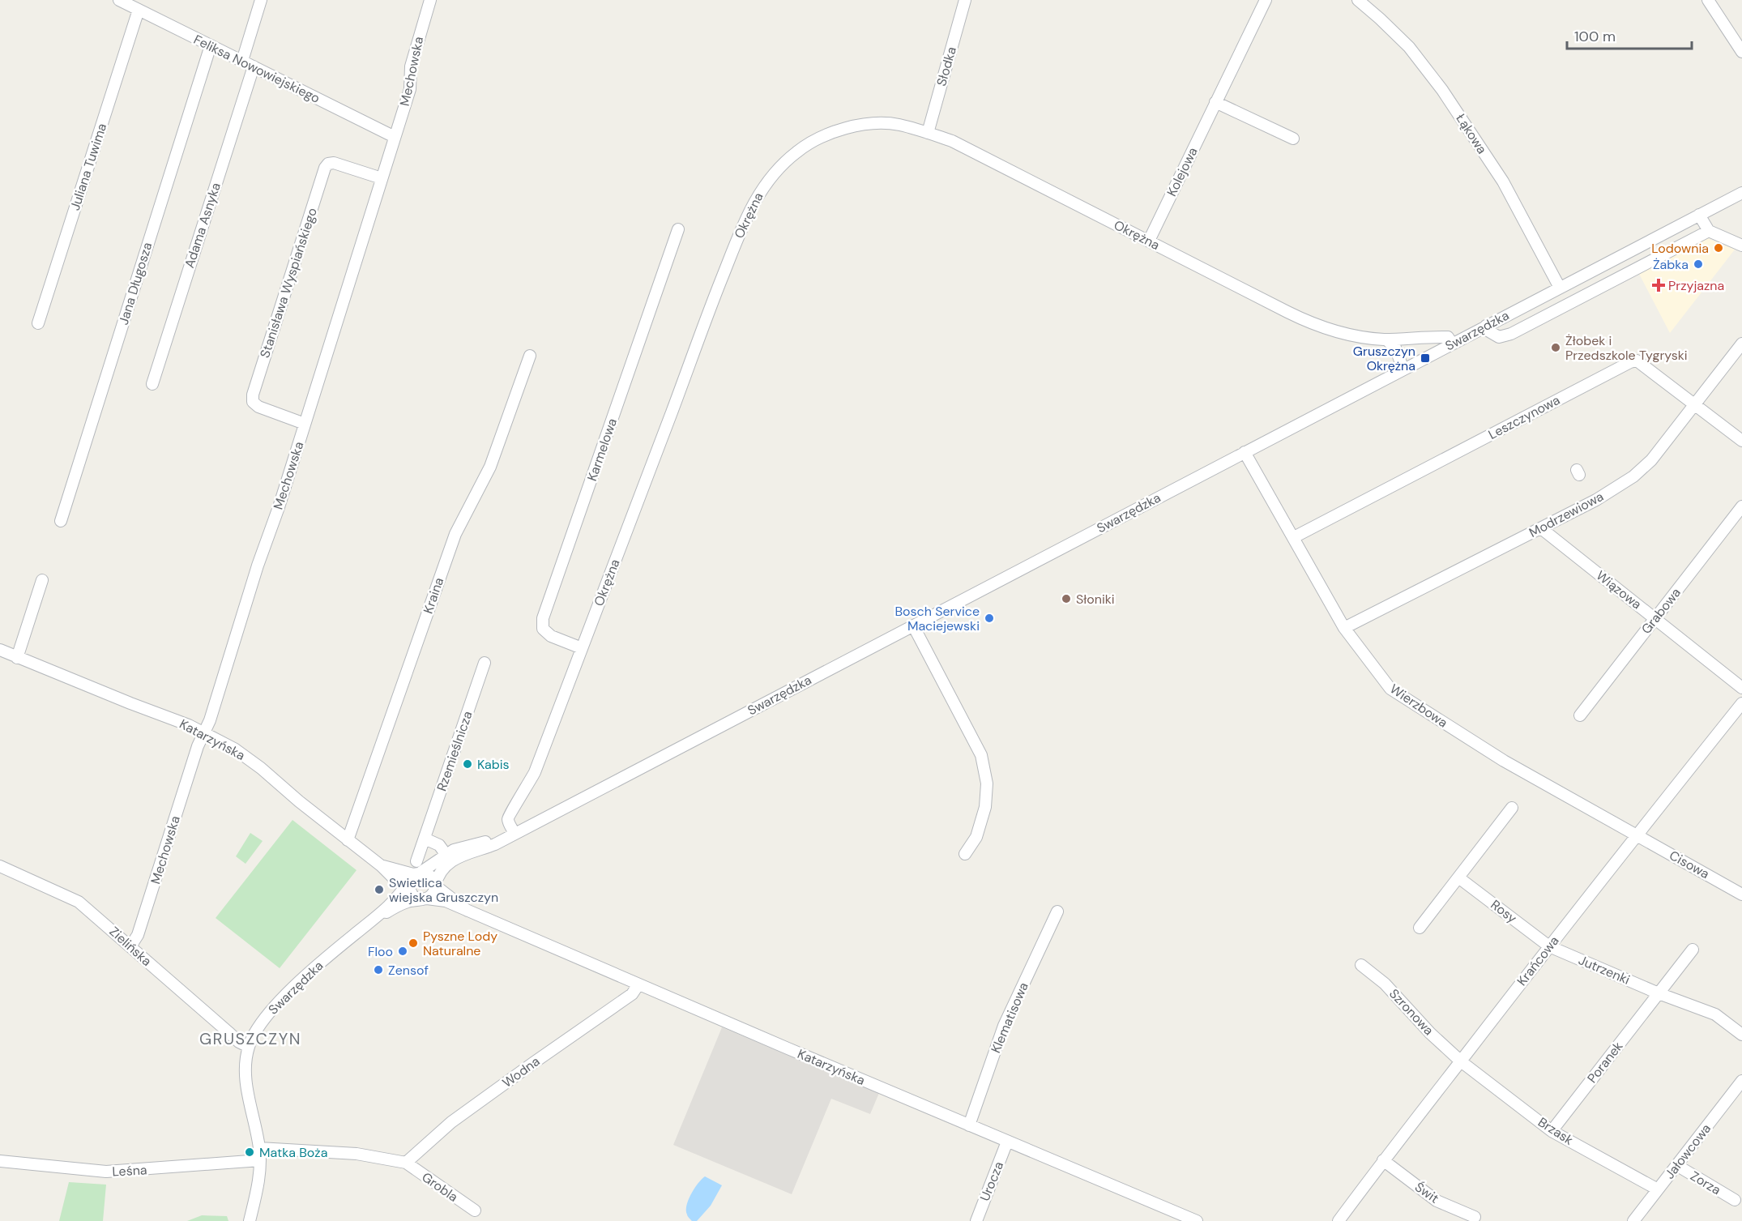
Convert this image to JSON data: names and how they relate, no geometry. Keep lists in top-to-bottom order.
{
  "streets": {
    "street": [
      "Słodka",
      "Feliksa Nowowiejskiego",
      "Mechowska",
      "Łąkowa",
      "Juliana Tuwima",
      "Kolejowa",
      "Okrężna",
      "Adama Asnyka",
      "Stanisława Wyspiańskiego",
      "Jana Długosza",
      "Swarzędzka",
      "Leszczynowa",
      "Karmelowa",
      "Modrzewiowa",
      "Wiązowa",
      "Kraina",
      "Grabowa",
      "Wierzbowa",
      "Katarzyńska",
      "Rzemieślnicza",
      "Cisowa",
      "Rosy",
      "Zielińska",
      "Krańcowa",
      "Jutrzenki",
      "Szronowa",
      "Klematisowa",
      "Poranek",
      "Wodna",
      "Brzask",
      "Jałowcowa",
      "Leśna",
      "Urocza",
      "Zorza",
      "Grobla",
      "Świt"
    ]
  },
  "crossings": [
    ["Słodka", "Okrężna"],
    ["Feliksa Nowowiejskiego", "Mechowska"],
    ["Feliksa Nowowiejskiego", "Juliana Tuwima"],
    ["Feliksa Nowowiejskiego", "Adama Asnyka"],
    ["Feliksa Nowowiejskiego", "Jana Długosza"],
    ["Mechowska", "Stanisława Wyspiańskiego"],
    ["Mechowska", "Katarzyńska"],
    ["Mechowska", "Zielińska"],
    ["Łąkowa", "Swarzędzka"],
    ["Kolejowa", "Okrężna"],
    ["Okrężna", "Swarzędzka"],
    ["Okrężna", "Karmelowa"],
    ["Swarzędzka", "Wierzbowa"],
    ["Swarzędzka", "Katarzyńska"],
    ["Swarzędzka", "Rzemieślnicza"],
    ["Swarzędzka", "Zielińska"],
    ["Swarzędzka", "Leśna"],
    ["Leszczynowa", "Modrzewiowa"],
    ["Leszczynowa", "Wierzbowa"],
    ["Modrzewiowa", "Wiązowa"],
    ["Modrzewiowa", "Wierzbowa"],
    ["Wiązowa", "Grabowa"],
    ["Kraina", "Katarzyńska"],
    ["Wierzbowa", "Cisowa"],
    ["Wierzbowa", "Krańcowa"],
    ["Katarzyńska", "Rzemieślnicza"],
    ["Katarzyńska", "Klematisowa"],
    ["Katarzyńska", "Wodna"],
    ["Katarzyńska", "Urocza"],
    ["Cisowa", "Krańcowa"],
    ["Rosy", "Krańcowa"],
    ["Rosy", "Jutrzenki"],
    ["Krańcowa", "Jutrzenki"],
    ["Krańcowa", "Szronowa"],
    ["Krańcowa", "Brzask"],
    ["Krańcowa", "Świt"],
    ["Jutrzenki", "Poranek"],
    ["Szronowa", "Brzask"],
    ["Poranek", "Brzask"],
    ["Wodna", "Grobla"],
    ["Brzask", "Jałowcowa"],
    ["Jałowcowa", "Zorza"]
  ],
  "districts": ["GRUSZCZYN"],
  "places": {
    "other": [
      "Lodownia",
      "Żabka",
      "Żłobek i Przedszkole Tygryski",
      "Słoniki",
      "Bosch Service Maciejewski",
      "Kabis",
      "Swietlica wiejska Gruszczyn",
      "Pyszne Lody Naturalne",
      "Floo",
      "Zensof",
      "Matka Boża"
    ],
    "health": ["Przyjazna"],
    "transit": ["Gruszczyn Okrężna"]
  },
  "scale_bar": "100 m"
}
